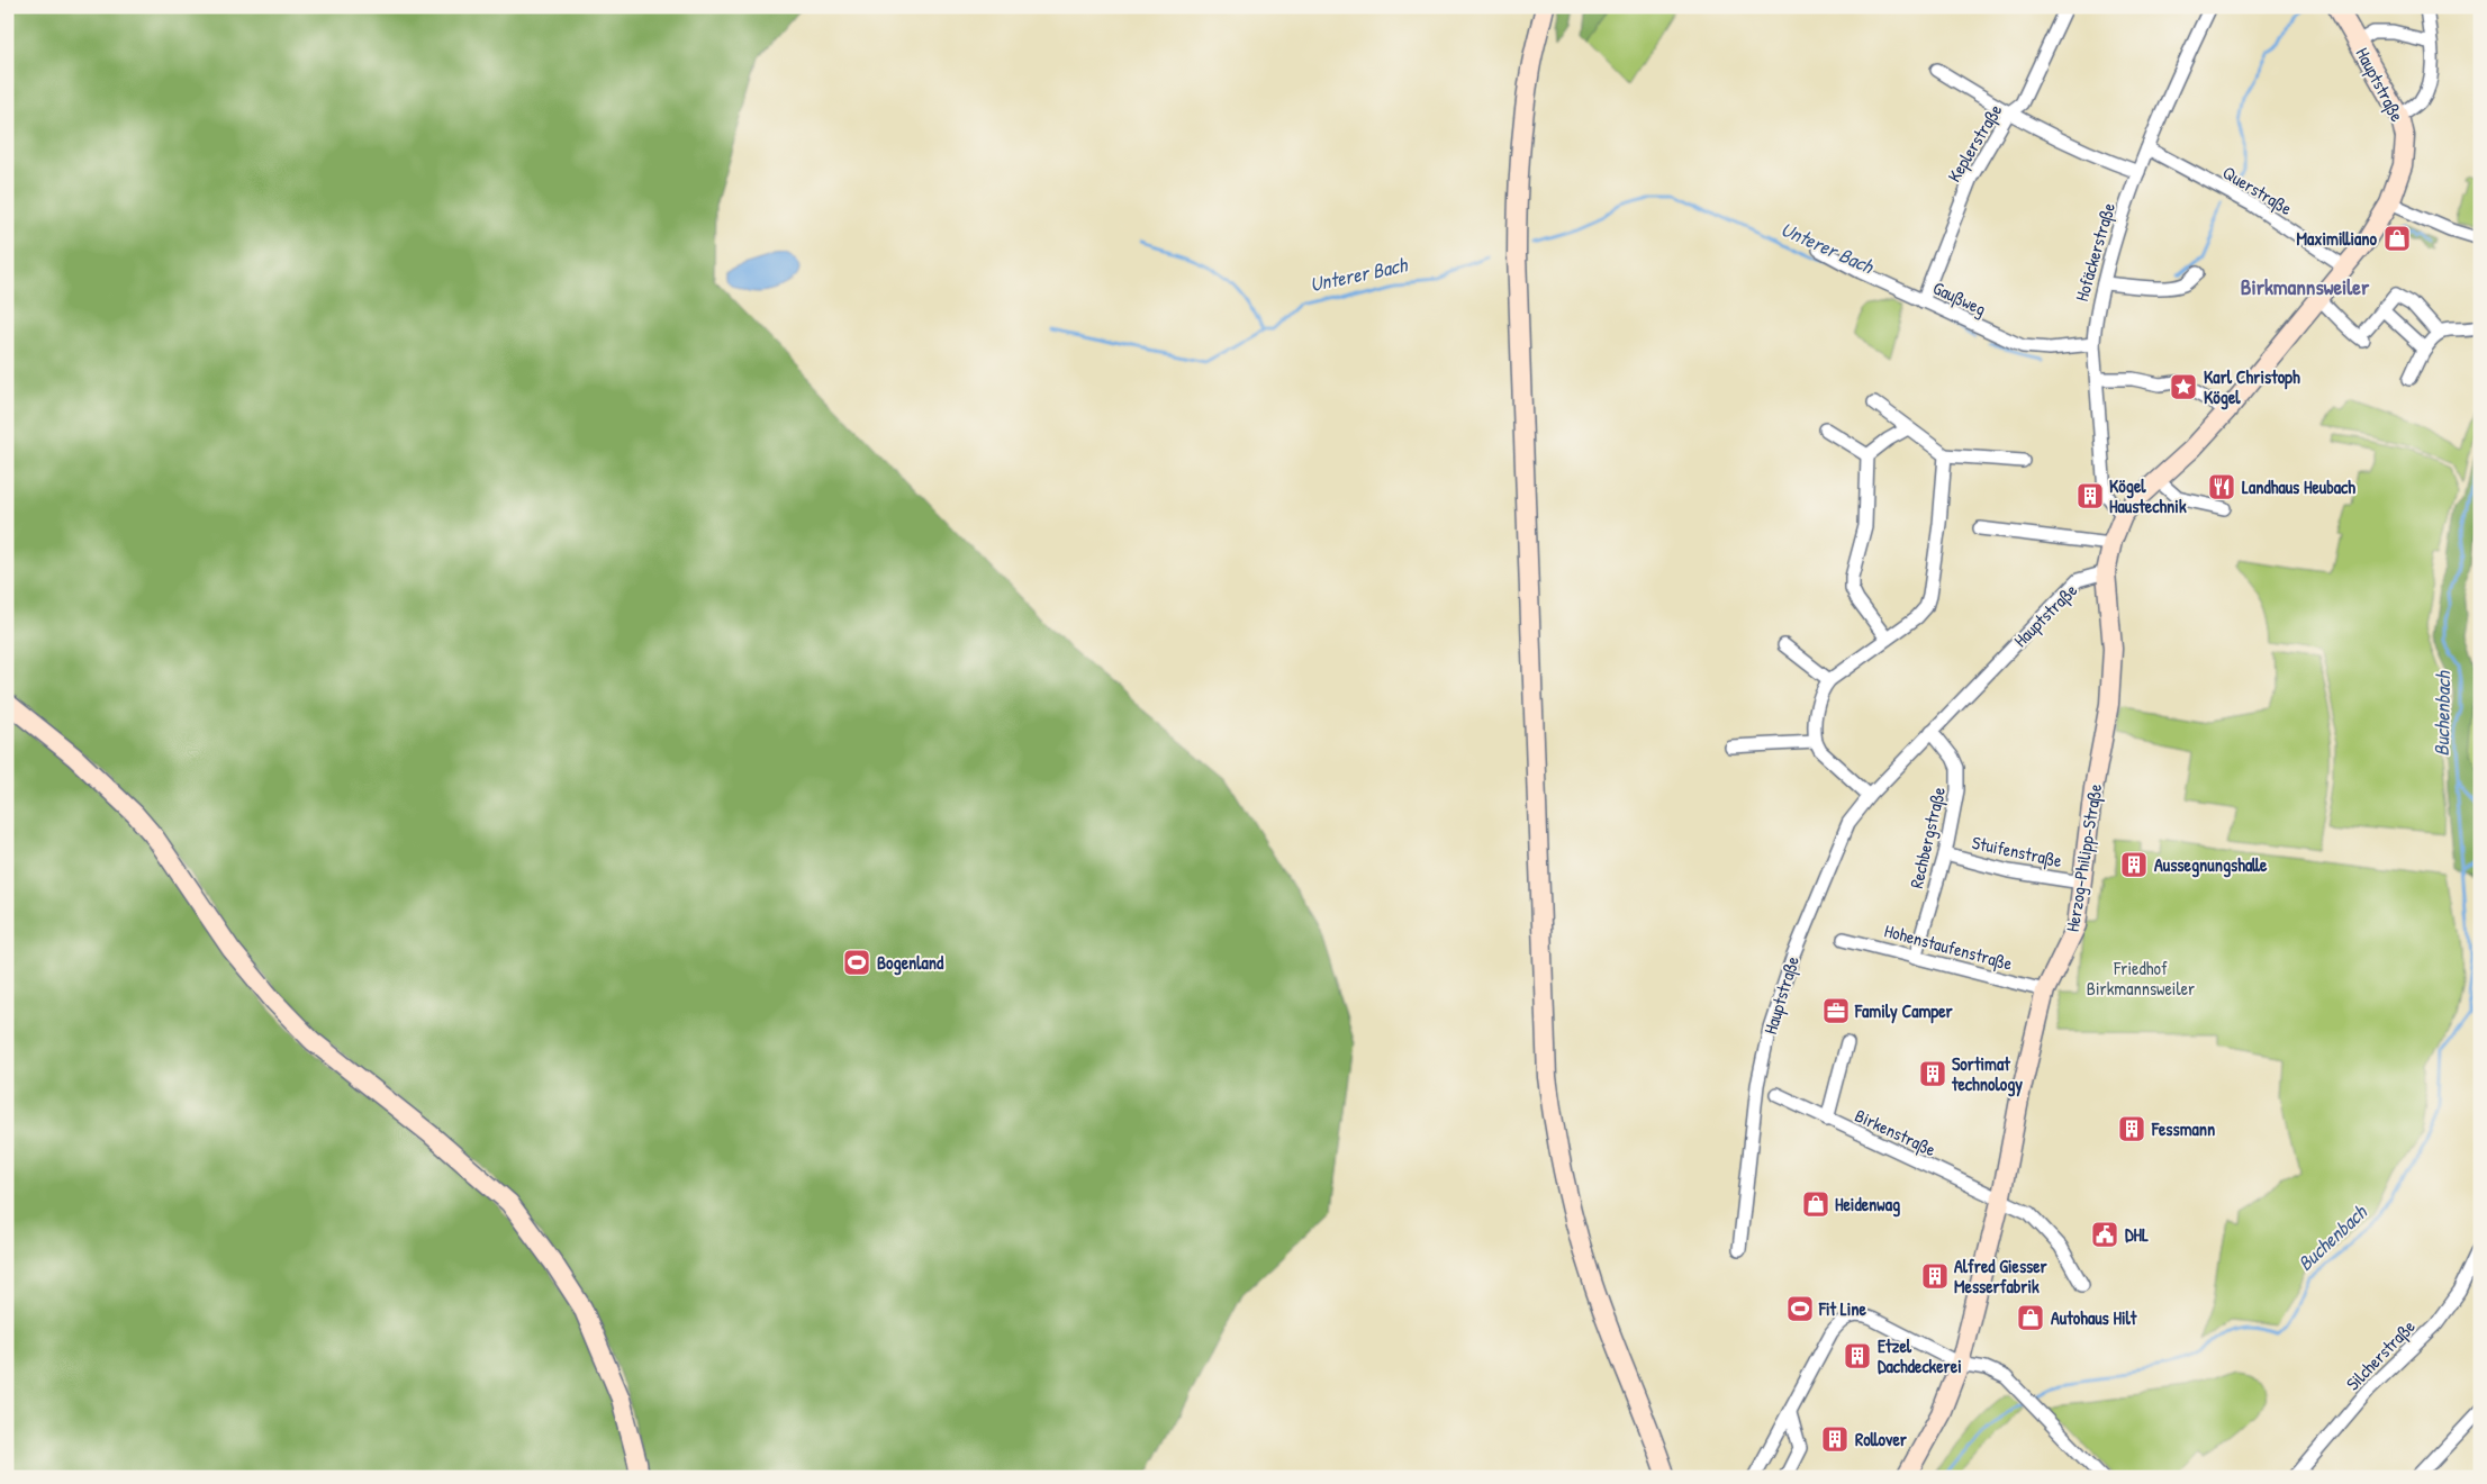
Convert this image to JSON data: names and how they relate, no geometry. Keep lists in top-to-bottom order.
{
  "streets": {
    "street": [
      "Hauptstraße",
      "Keplerstraße",
      "Querstraße",
      "Hofäckerstraße",
      "Gaußweg",
      "Rechbergstraße",
      "Stuifenstraße",
      "Herzog-Philipp-Straße",
      "Hohenstaufenstraße",
      "Birkenstraße",
      "Silcherstraße"
    ]
  },
  "crossings": [
    ["Hauptstraße", "Querstraße"],
    ["Hauptstraße", "Hofäckerstraße"],
    ["Hauptstraße", "Rechbergstraße"],
    ["Hauptstraße", "Herzog-Philipp-Straße"],
    ["Keplerstraße", "Gaußweg"],
    ["Querstraße", "Hofäckerstraße"],
    ["Hofäckerstraße", "Gaußweg"],
    ["Rechbergstraße", "Stuifenstraße"],
    ["Rechbergstraße", "Hohenstaufenstraße"],
    ["Stuifenstraße", "Herzog-Philipp-Straße"],
    ["Herzog-Philipp-Straße", "Hohenstaufenstraße"],
    ["Herzog-Philipp-Straße", "Birkenstraße"]
  ],
  "districts": ["Birkmannsweiler"],
  "water": ["Unterer Bach", "Buchenbach"],
  "parks": ["Friedhof Birkmannsweiler"],
  "places": {
    "shop": ["Maximilliano", "Heidenwag", "Autohaus Hilt"],
    "place": ["Karl Christoph Kögel"],
    "restaurant": ["Landhaus Heubach"],
    "building": [
      "Kögel Haustechnik",
      "Aussegnungshalle",
      "Sortimat technology",
      "Fessmann",
      "Alfred Giesser Messerfabrik",
      "Etzel Dachdeckerei",
      "Rollover"
    ],
    "sports": ["Bogenland", "Fit Line"],
    "office": ["Family Camper"],
    "public building": ["DHL"]
  }
}
